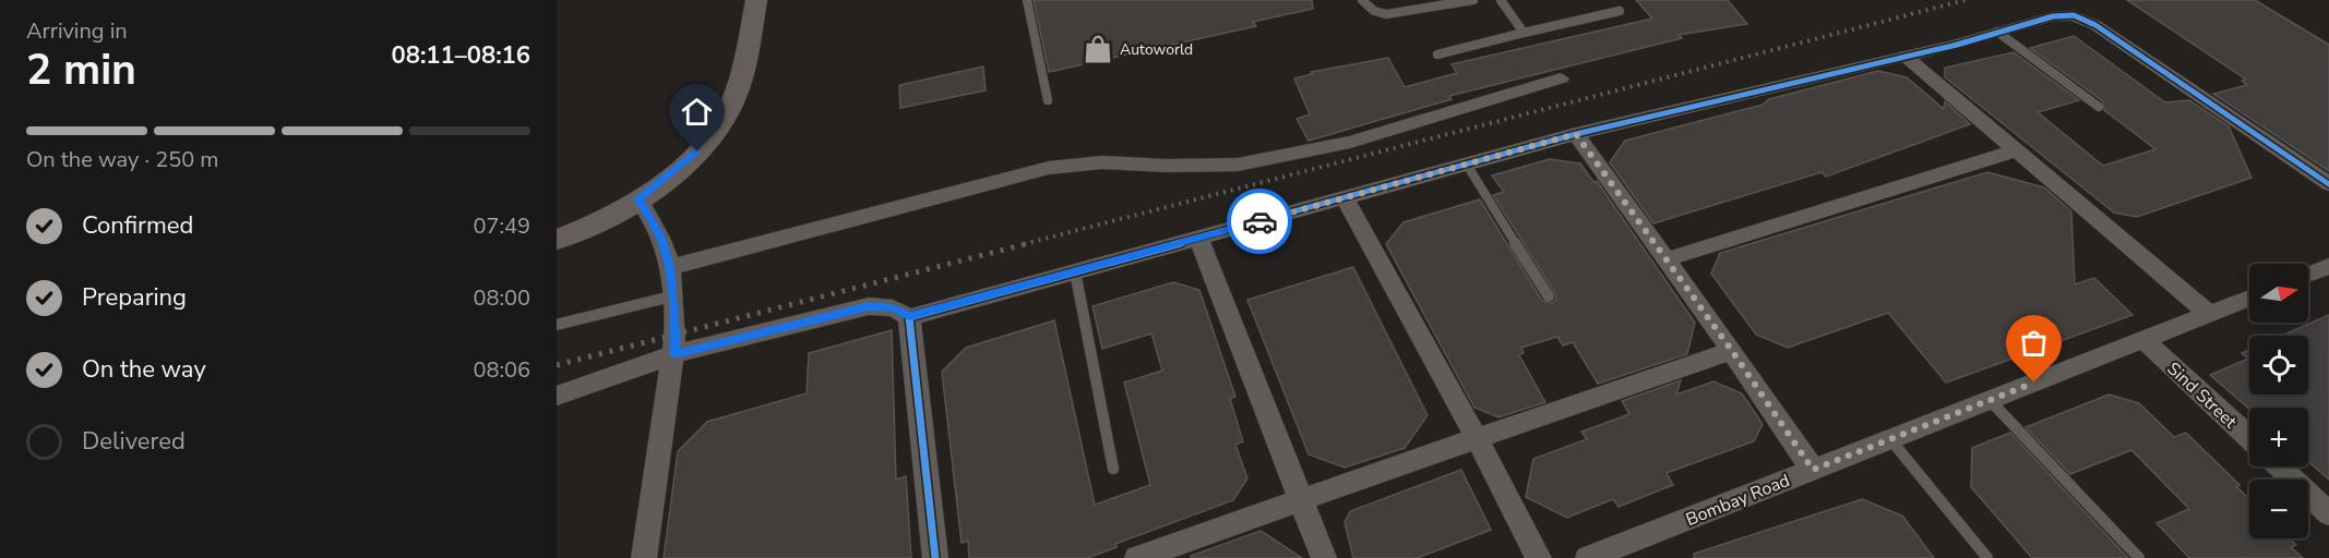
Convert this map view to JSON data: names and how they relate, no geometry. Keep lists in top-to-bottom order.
{
  "streets": {
    "street": ["Sind Street", "Bombay Road"]
  },
  "crossings": [
    ["Sind Street", "Bombay Road"]
  ],
  "places": {
    "shop": ["Autoworld"]
  },
  "north": "right",
  "page": {
    "heading": ["2 min", "Arriving in", "08:11–08:16"],
    "bar": "On the way · 250 m",
    "list": [
      ["Confirmed", "07:49"],
      ["Preparing", "08:00"],
      ["On the way", "08:06"],
      "Delivered"
    ],
    "map_buttons": ["+", "−"]
  }
}
